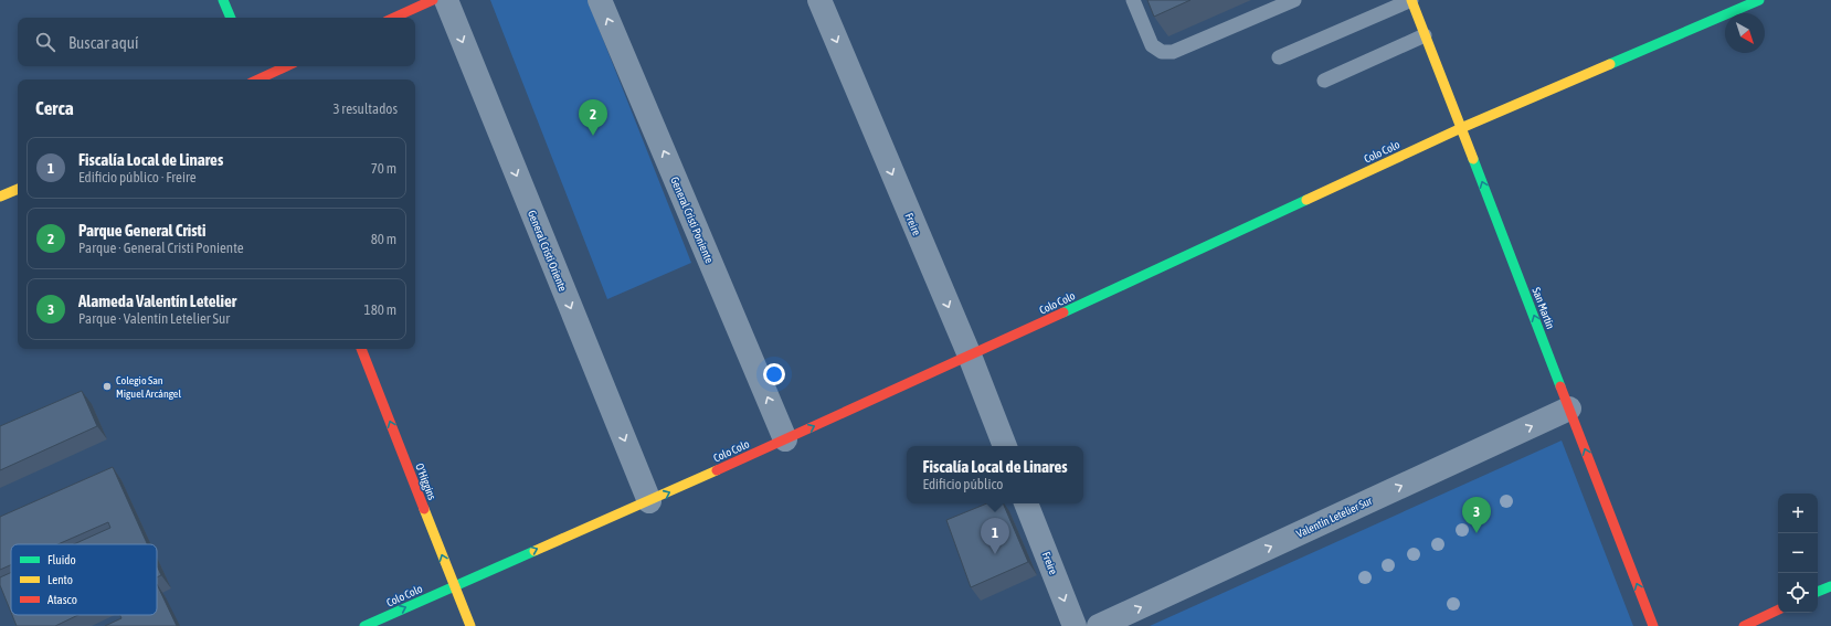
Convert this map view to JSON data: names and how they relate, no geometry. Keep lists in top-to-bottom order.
{
  "streets": {
    "street": [
      "Colo Colo",
      "General Cristi Poniente",
      "Freire",
      "General Cristi Oriente",
      "San Martín",
      "O'Higgins",
      "Valentín Letelier Sur"
    ]
  },
  "crossings": [
    ["Colo Colo", "General Cristi Poniente"],
    ["Colo Colo", "Freire"],
    ["Colo Colo", "General Cristi Oriente"],
    ["Colo Colo", "San Martín"],
    ["Colo Colo", "O'Higgins"],
    ["San Martín", "Valentín Letelier Sur"]
  ],
  "one_way": [
    "Colo Colo",
    "General Cristi Poniente",
    "Freire",
    "General Cristi Oriente",
    "San Martín",
    "O'Higgins",
    "Valentín Letelier Sur"
  ],
  "places": ["Colegio San Miguel Arcángel"],
  "legend": ["Fluido", "Lento", "Atasco"],
  "north": "bottom right",
  "page": {
    "search": "Buscar aquí",
    "heading": ["Cerca", "3 resultados"],
    "pins": ["2", "3", "1"],
    "list": [
      {
        "mark": "1",
        "name": "Fiscalía Local de Linares",
        "note": "Edificio público · Freire",
        "value": "70 m"
      },
      {
        "mark": "2",
        "name": "Parque General Cristi",
        "note": "Parque · General Cristi Poniente",
        "value": "80 m"
      },
      {
        "mark": "3",
        "name": "Alameda Valentín Letelier",
        "note": "Parque · Valentín Letelier Sur",
        "value": "180 m"
      }
    ],
    "popup": ["Fiscalía Local de Linares", "Edificio público"],
    "map_buttons": ["+", "−"]
  }
}
